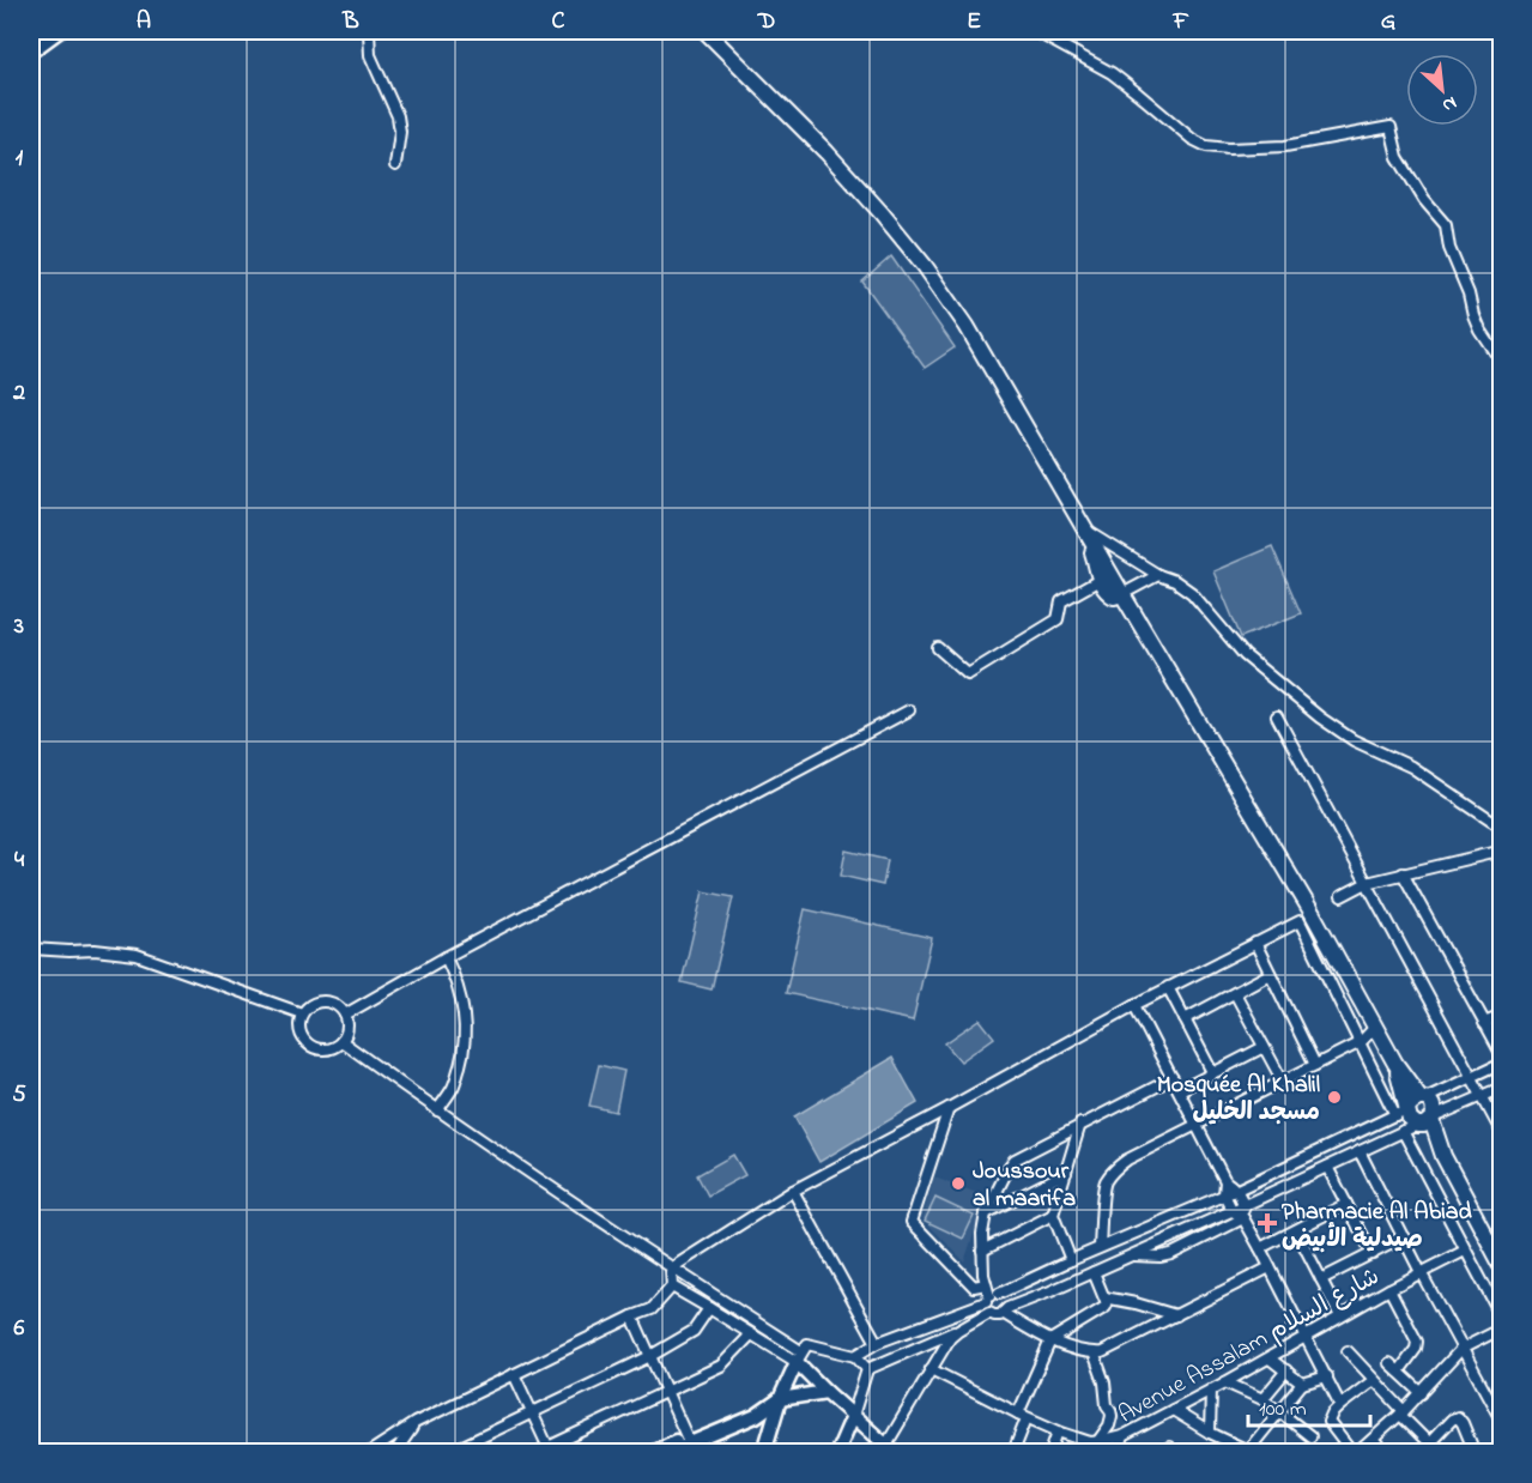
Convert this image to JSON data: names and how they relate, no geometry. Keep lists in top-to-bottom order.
{
  "streets": {
    "street": ["Avenue Assalam شارع السلام"]
  },
  "places": {
    "other": ["Mosquée Al Khalil مسجد الخليل", "Joussour al maarifa"],
    "health": ["Pharmacie Al Abiad صيدلية الأبيض"]
  },
  "scale_bar": "100 m",
  "north": "bottom right",
  "grid": {
    "columns": [
      "A",
      "B",
      "C",
      "D",
      "E",
      "F",
      "G"
    ],
    "rows": [
      "1",
      "2",
      "3",
      "4",
      "5",
      "6"
    ]
  }
}
